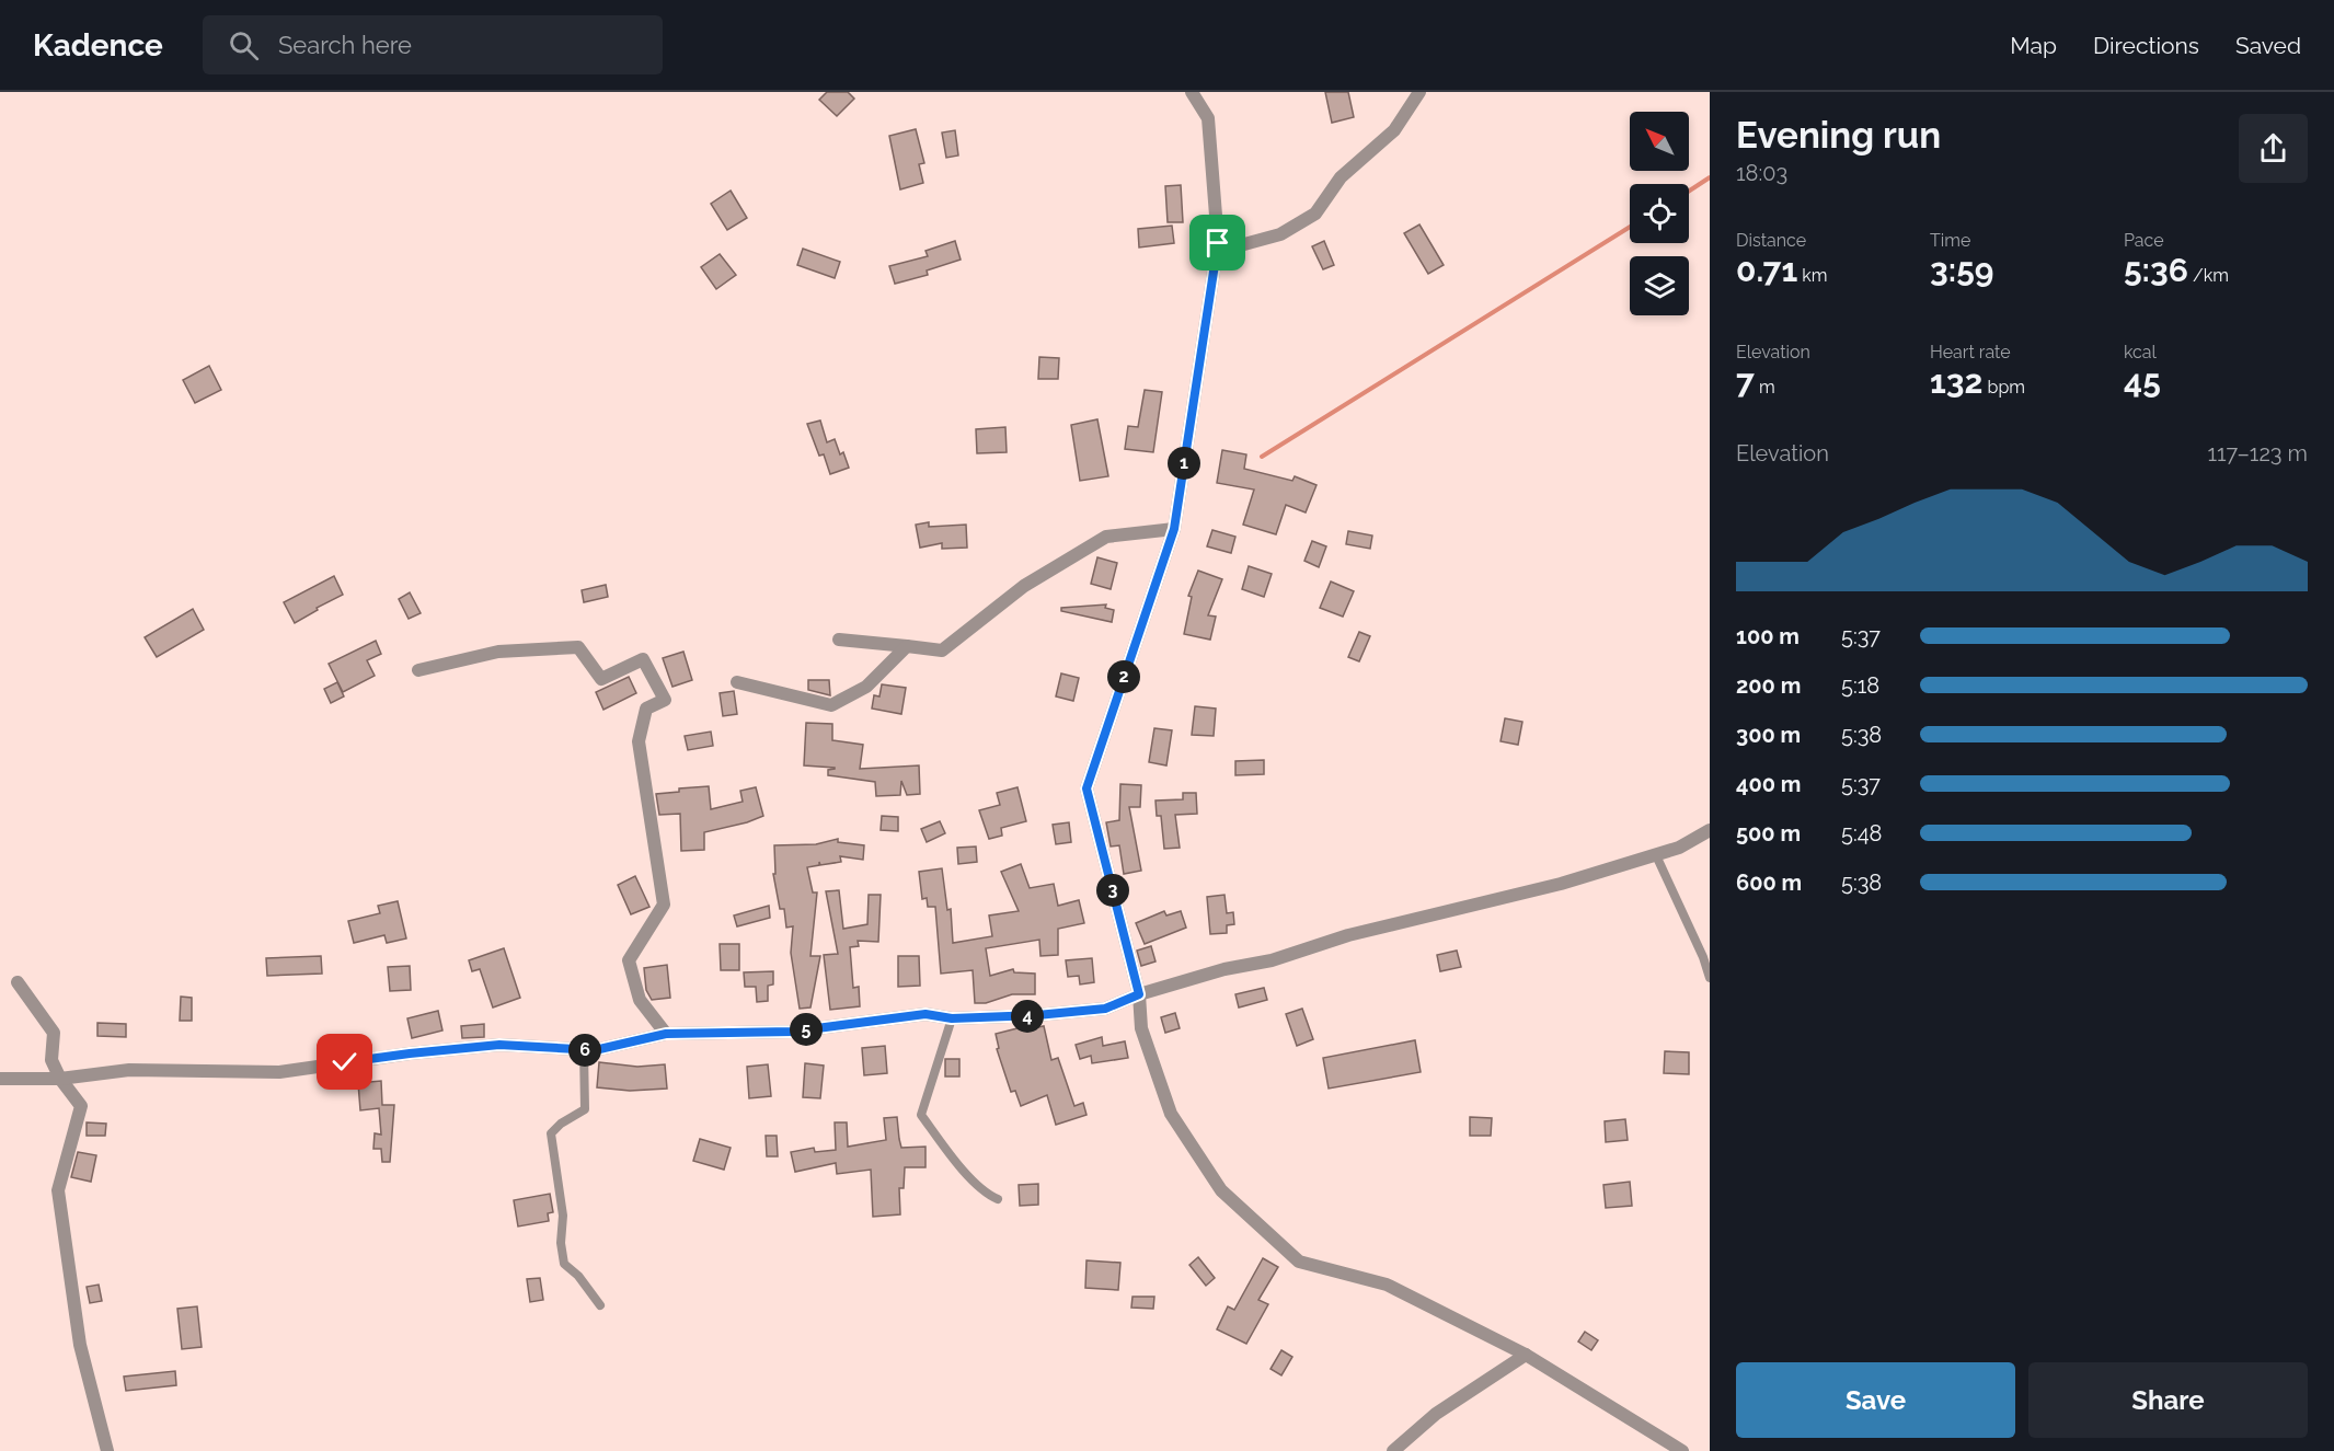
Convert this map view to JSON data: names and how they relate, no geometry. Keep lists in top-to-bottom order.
{
  "north": "top left",
  "page": {
    "header": "Kadence",
    "search": "Search here",
    "nav": ["Map", "Directions", "Saved"],
    "heading": ["Evening run", "18:03"],
    "stats": [
      ["Distance", "0.71 km"],
      ["Time", "3:59"],
      ["Pace", "5:36 /km"],
      ["Elevation", "7 m"],
      ["Heart rate", "132 bpm"],
      ["kcal", "45"]
    ],
    "chart": ["Elevation", "117–123 m"],
    "pins": [
      "1",
      "2",
      "3",
      "4",
      "5",
      "6"
    ],
    "list": [
      {
        "name": "100 m",
        "note": "5:37"
      },
      {
        "name": "200 m",
        "note": "5:18"
      },
      {
        "name": "300 m",
        "note": "5:38"
      },
      {
        "name": "400 m",
        "note": "5:37"
      },
      {
        "name": "500 m",
        "note": "5:48"
      },
      {
        "name": "600 m",
        "note": "5:38"
      }
    ],
    "buttons": ["Save", "Share"]
  }
}
